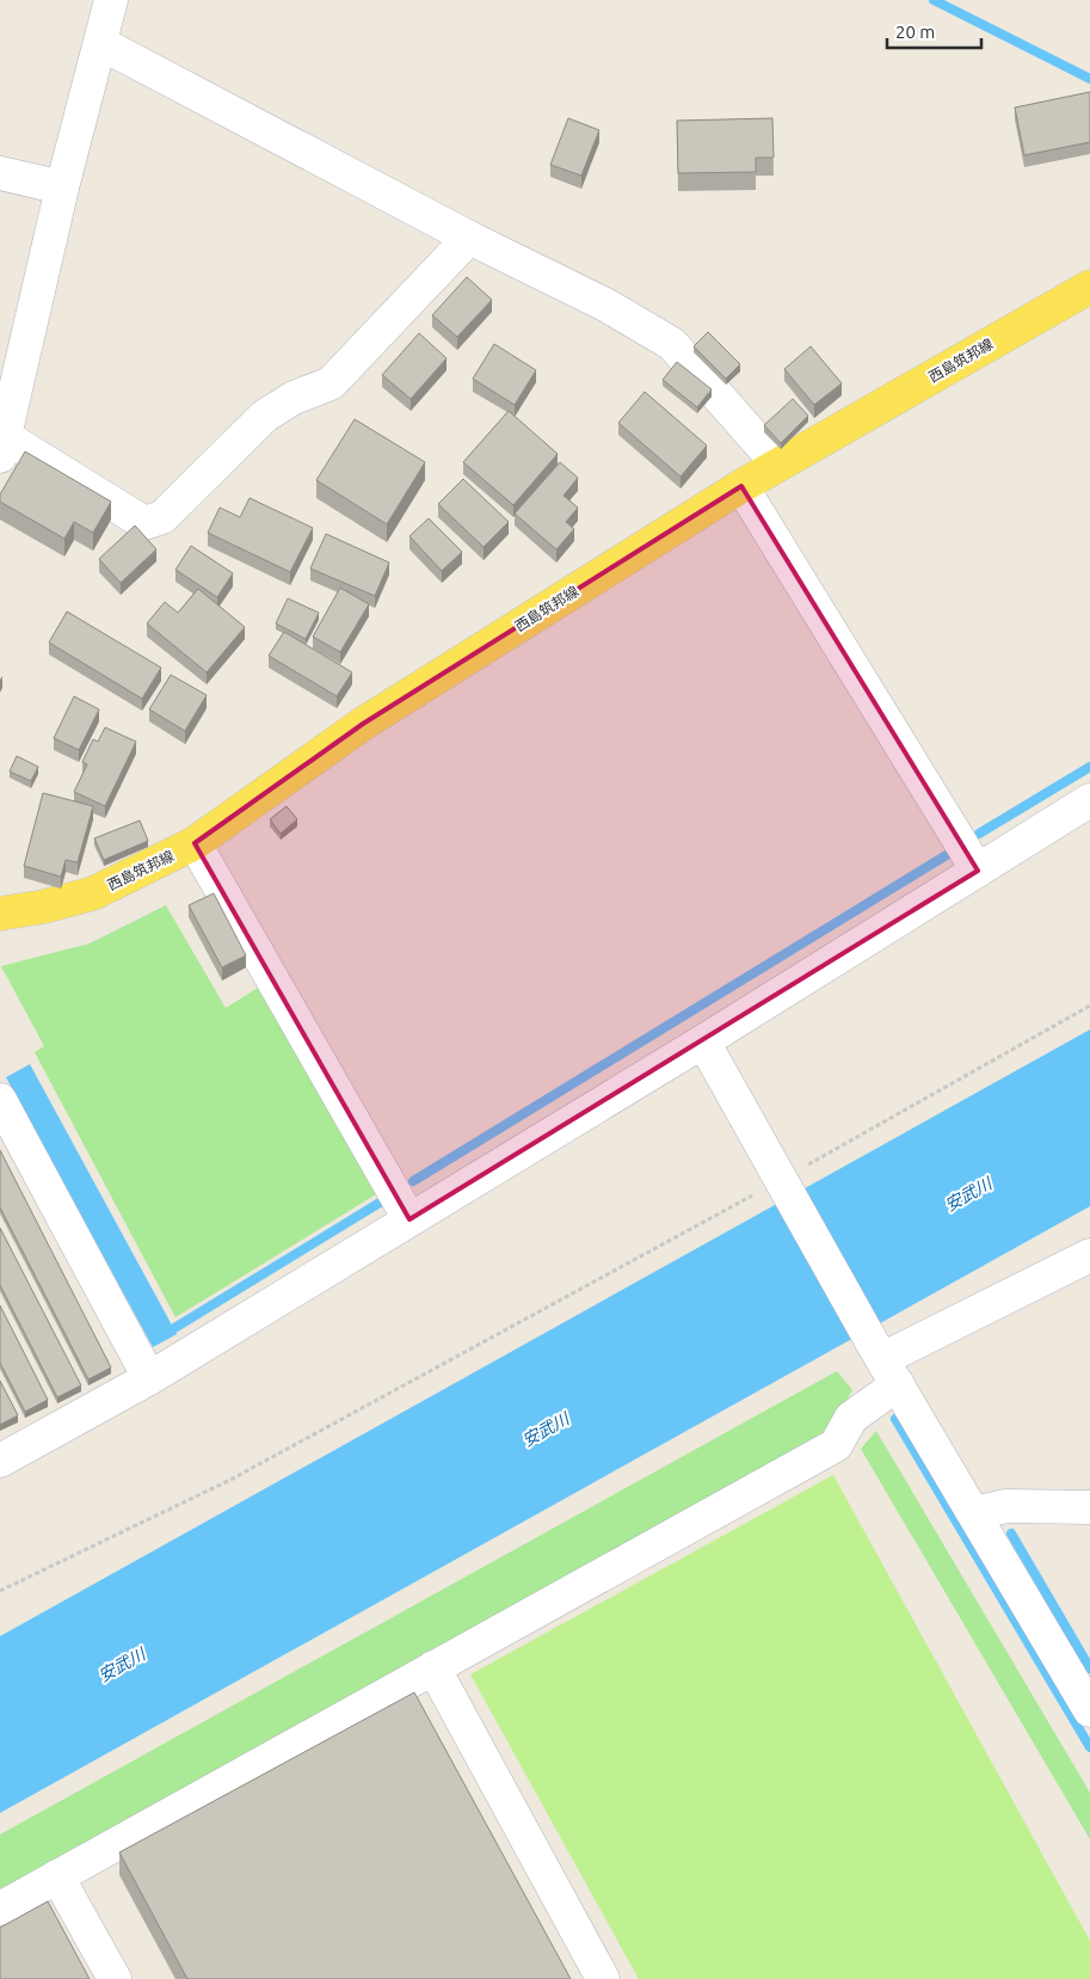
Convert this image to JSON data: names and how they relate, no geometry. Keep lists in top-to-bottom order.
{
  "streets": {
    "main road": ["西島筑邦線"]
  },
  "water": ["安武川"],
  "scale_bar": "20 m"
}
